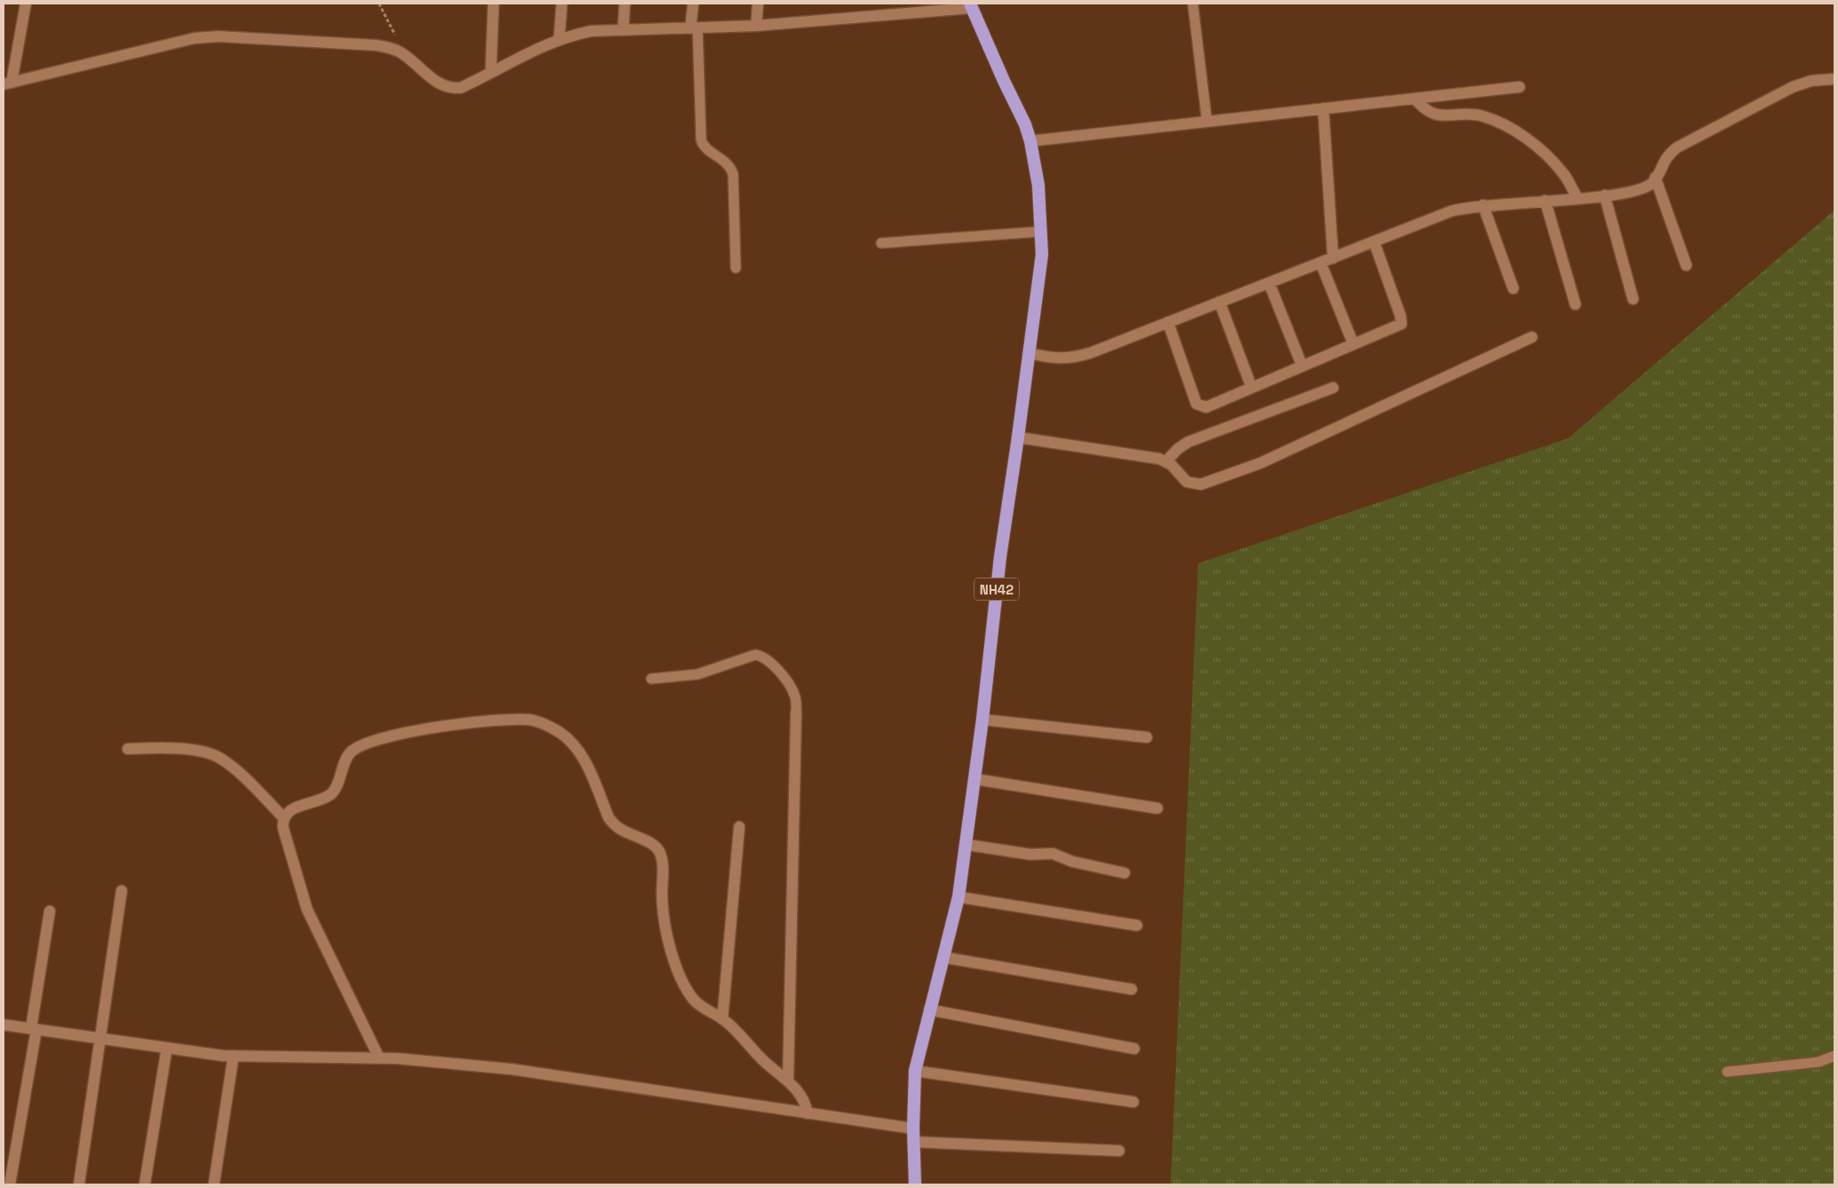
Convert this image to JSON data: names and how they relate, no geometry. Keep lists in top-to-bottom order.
{
  "streets": {
    "highway": ["NH42"]
  }
}
